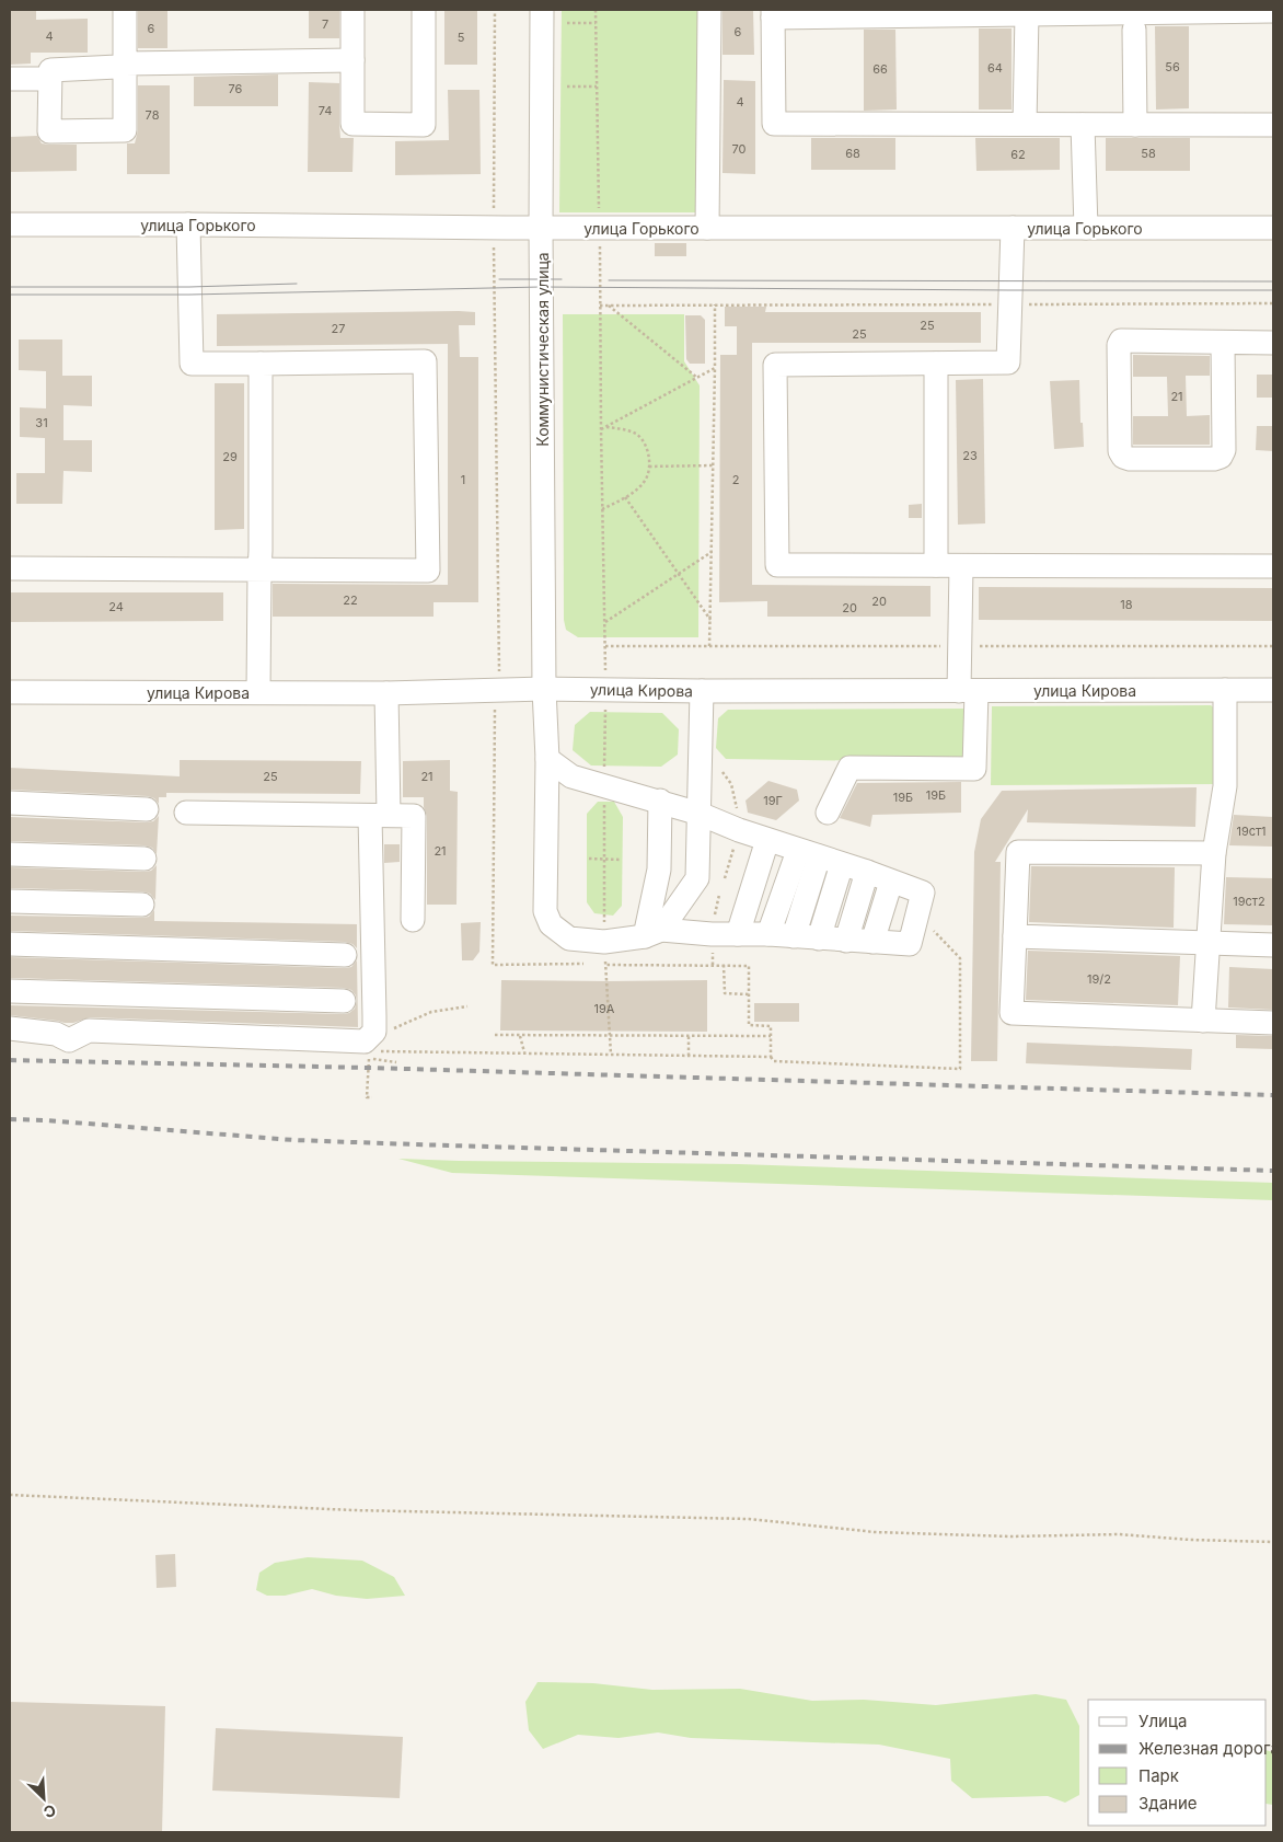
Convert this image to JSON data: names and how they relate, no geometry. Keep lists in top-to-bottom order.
{
  "streets": {
    "street": ["улица Горького", "Коммунистическая улица", "улица Кирова"]
  },
  "crossings": [
    ["улица Горького", "Коммунистическая улица"],
    ["Коммунистическая улица", "улица Кирова"]
  ],
  "house_numbers": [
    "7",
    "6",
    "6",
    "4",
    "5",
    "56",
    "64",
    "66",
    "76",
    "4",
    "74",
    "78",
    "70",
    "68",
    "58",
    "62",
    "25",
    "27",
    "25",
    "21",
    "31",
    "23",
    "29",
    "1",
    "2",
    "22",
    "20",
    "18",
    "24",
    "20",
    "25",
    "21",
    "19Б",
    "19Б",
    "19Г",
    "19ст1",
    "21",
    "19ст2",
    "19/2",
    "19А"
  ],
  "legend": [
    "Улица",
    "Железная дорога",
    "Парк",
    "Здание"
  ],
  "north": "bottom right"
}
